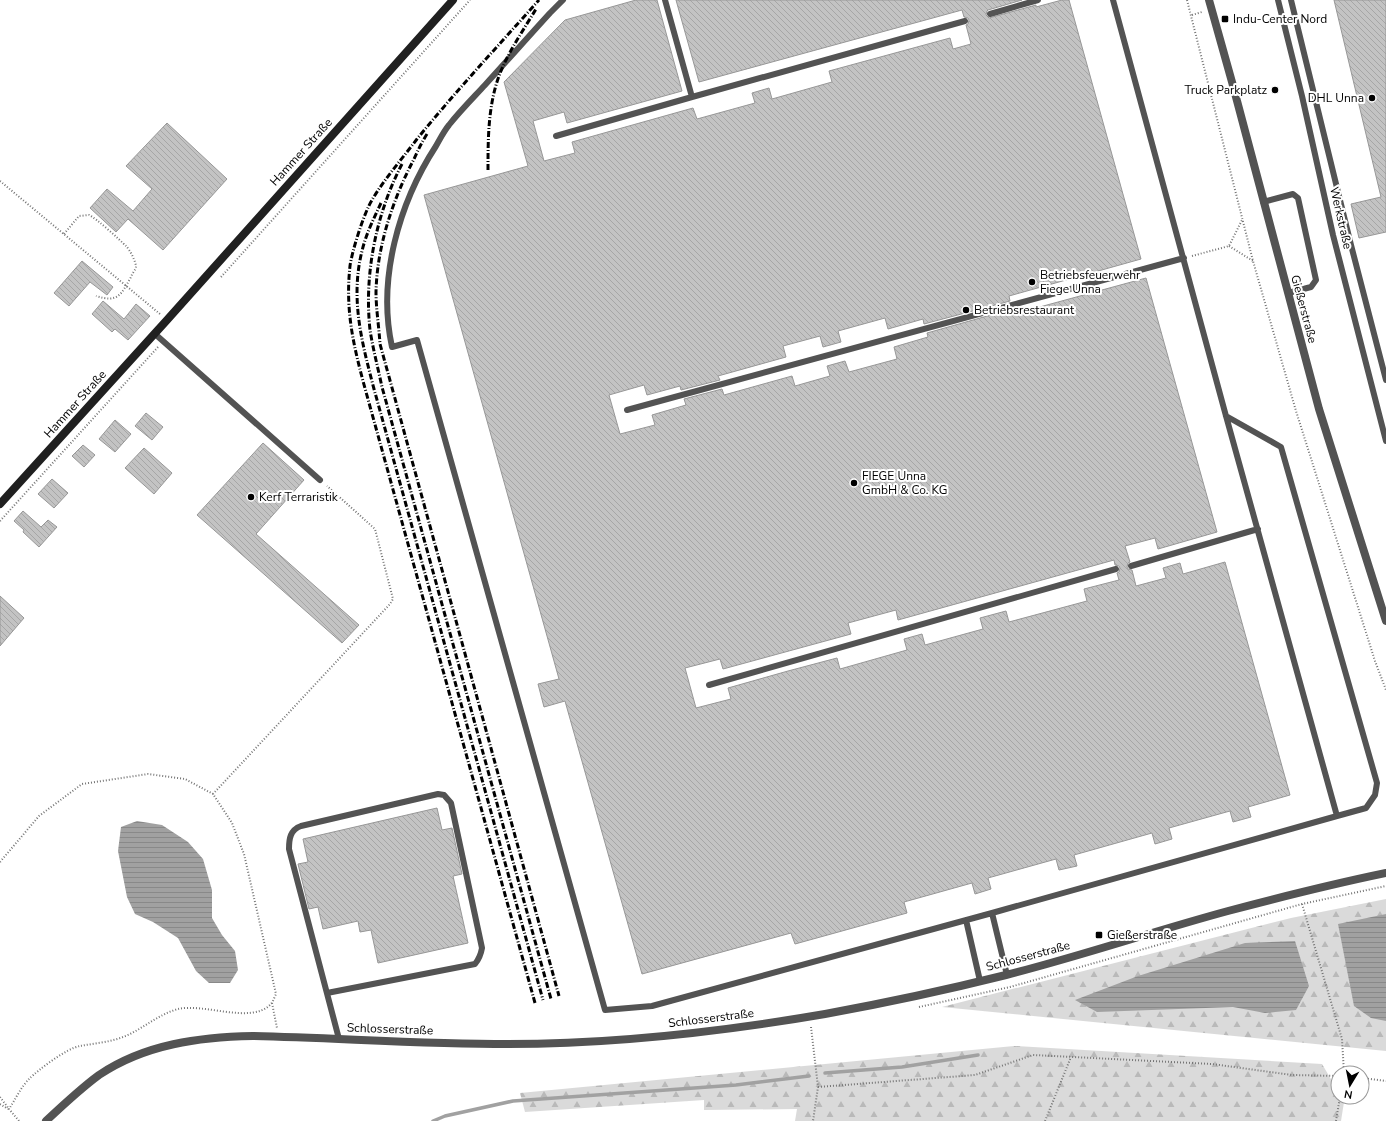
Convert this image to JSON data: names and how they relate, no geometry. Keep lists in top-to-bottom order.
{
  "streets": {
    "main road": ["Hammer Straße"],
    "street": ["Gießerstraße", "Schlosserstraße"],
    "lane": ["Werkstraße"]
  },
  "places": {
    "transit": ["Indu-Center Nord", "Gießerstraße"],
    "other": [
      "Truck Parkplatz",
      "DHL Unna",
      "Betriebsfeuerwehr Fiege Unna",
      "Betriebsrestaurant",
      "FIEGE Unna GmbH & Co. KG",
      "Kerf Terraristik"
    ]
  },
  "north": "bottom"
}
